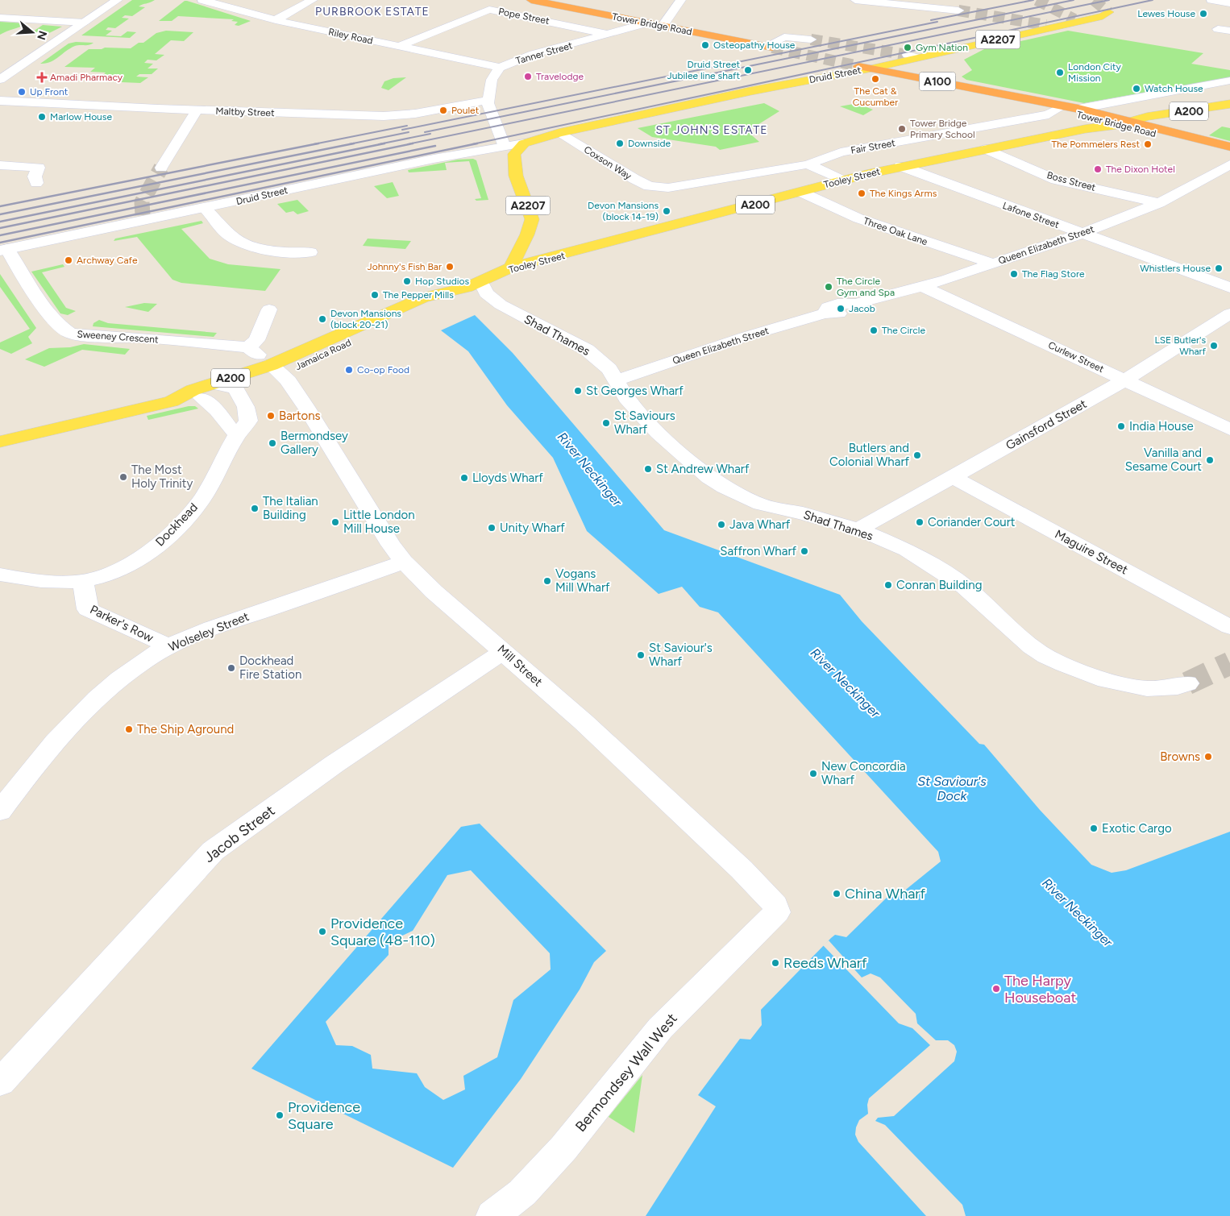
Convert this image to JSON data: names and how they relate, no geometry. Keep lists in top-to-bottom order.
{
  "streets": {
    "highway": ["Tower Bridge Road", "A100"],
    "main road": [
      "A2207",
      "Druid Street",
      "A200",
      "Tooley Street",
      "Jamaica Road"
    ],
    "street": [
      "Pope Street",
      "Riley Road",
      "Tanner Street",
      "Maltby Street",
      "Fair Street",
      "Coxson Way",
      "Boss Street",
      "Lafone Street",
      "Three Oak Lane",
      "Queen Elizabeth Street",
      "Shad Thames",
      "Sweeney Crescent",
      "Curlew Street",
      "Gainsford Street",
      "Dockhead",
      "Maguire Street",
      "Parker's Row",
      "Wolseley Street",
      "Mill Street",
      "Jacob Street",
      "Bermondsey Wall West"
    ]
  },
  "crossings": [
    ["Pope Street", "Riley Road"],
    ["Pope Street", "Tanner Street"],
    ["Tower Bridge Road", "Tanner Street"],
    ["Tower Bridge Road", "Druid Street"],
    ["Tower Bridge Road", "Fair Street"],
    ["Tower Bridge Road", "Tooley Street"],
    ["Riley Road", "Tanner Street"],
    ["A2207", "Druid Street"],
    ["A2207", "Coxson Way"],
    ["A2207", "Tooley Street"],
    ["Tanner Street", "Druid Street"],
    ["Tanner Street", "Maltby Street"],
    ["Druid Street", "Coxson Way"],
    ["Druid Street", "Sweeney Crescent"],
    ["Fair Street", "Coxson Way"],
    ["Tooley Street", "Boss Street"],
    ["Tooley Street", "Lafone Street"],
    ["Tooley Street", "Three Oak Lane"],
    ["Tooley Street", "Shad Thames"],
    ["Tooley Street", "Jamaica Road"],
    ["Boss Street", "Queen Elizabeth Street"],
    ["Lafone Street", "Queen Elizabeth Street"],
    ["Three Oak Lane", "Queen Elizabeth Street"],
    ["Queen Elizabeth Street", "Shad Thames"],
    ["Queen Elizabeth Street", "Curlew Street"],
    ["Shad Thames", "Jamaica Road"],
    ["Shad Thames", "Gainsford Street"],
    ["Sweeney Crescent", "Jamaica Road"],
    ["Sweeney Crescent", "Mill Street"],
    ["Jamaica Road", "Dockhead"],
    ["Jamaica Road", "Mill Street"],
    ["Curlew Street", "Gainsford Street"],
    ["Gainsford Street", "Maguire Street"],
    ["Dockhead", "Parker's Row"],
    ["Parker's Row", "Wolseley Street"],
    ["Wolseley Street", "Mill Street"],
    ["Mill Street", "Jacob Street"],
    ["Mill Street", "Bermondsey Wall West"]
  ],
  "districts": ["PURBROOK ESTATE", "ST JOHN'S ESTATE"],
  "water": ["River Neckinger", "St Saviour's Dock"],
  "places": {
    "other": [
      "Lewes House",
      "Osteopathy House",
      "Gym Nation",
      "Druid Street Jubilee line shaft",
      "London City Mission",
      "Travelodge",
      "The Cat & Cucumber",
      "Watch House",
      "Up Front",
      "Poulet",
      "Marlow House",
      "Tower Bridge Primary School",
      "Downside",
      "The Pommelers Rest",
      "The Dixon Hotel",
      "The Kings Arms",
      "Devon Mansions (block 14-19)",
      "Archway Cafe",
      "Johnny's Fish Bar",
      "Whistlers House",
      "The Flag Store",
      "Hop Studios",
      "The Circle Gym and Spa",
      "The Pepper Mills",
      "Jacob",
      "Devon Mansions (block 20-21)",
      "The Circle",
      "LSE Butler's Wharf",
      "Co-op Food",
      "St Georges Wharf",
      "Bartons",
      "St Saviours Wharf",
      "India House",
      "Bermondsey Gallery",
      "Butlers and Colonial Wharf",
      "Vanilla and Sesame Court",
      "St Andrew Wharf",
      "The Most Holy Trinity",
      "Lloyds Wharf",
      "The Italian Building",
      "Little London Mill House",
      "Coriander Court",
      "Java Wharf",
      "Unity Wharf",
      "Saffron Wharf",
      "Vogans Mill Wharf",
      "Conran Building",
      "St Saviour's Wharf",
      "Dockhead Fire Station",
      "The Ship Aground",
      "Browns",
      "New Concordia Wharf",
      "Exotic Cargo",
      "China Wharf",
      "Providence Square (48-110)",
      "Reeds Wharf",
      "The Harpy Houseboat",
      "Providence Square"
    ],
    "health": ["Amadi Pharmacy"]
  },
  "north": "right"
}
